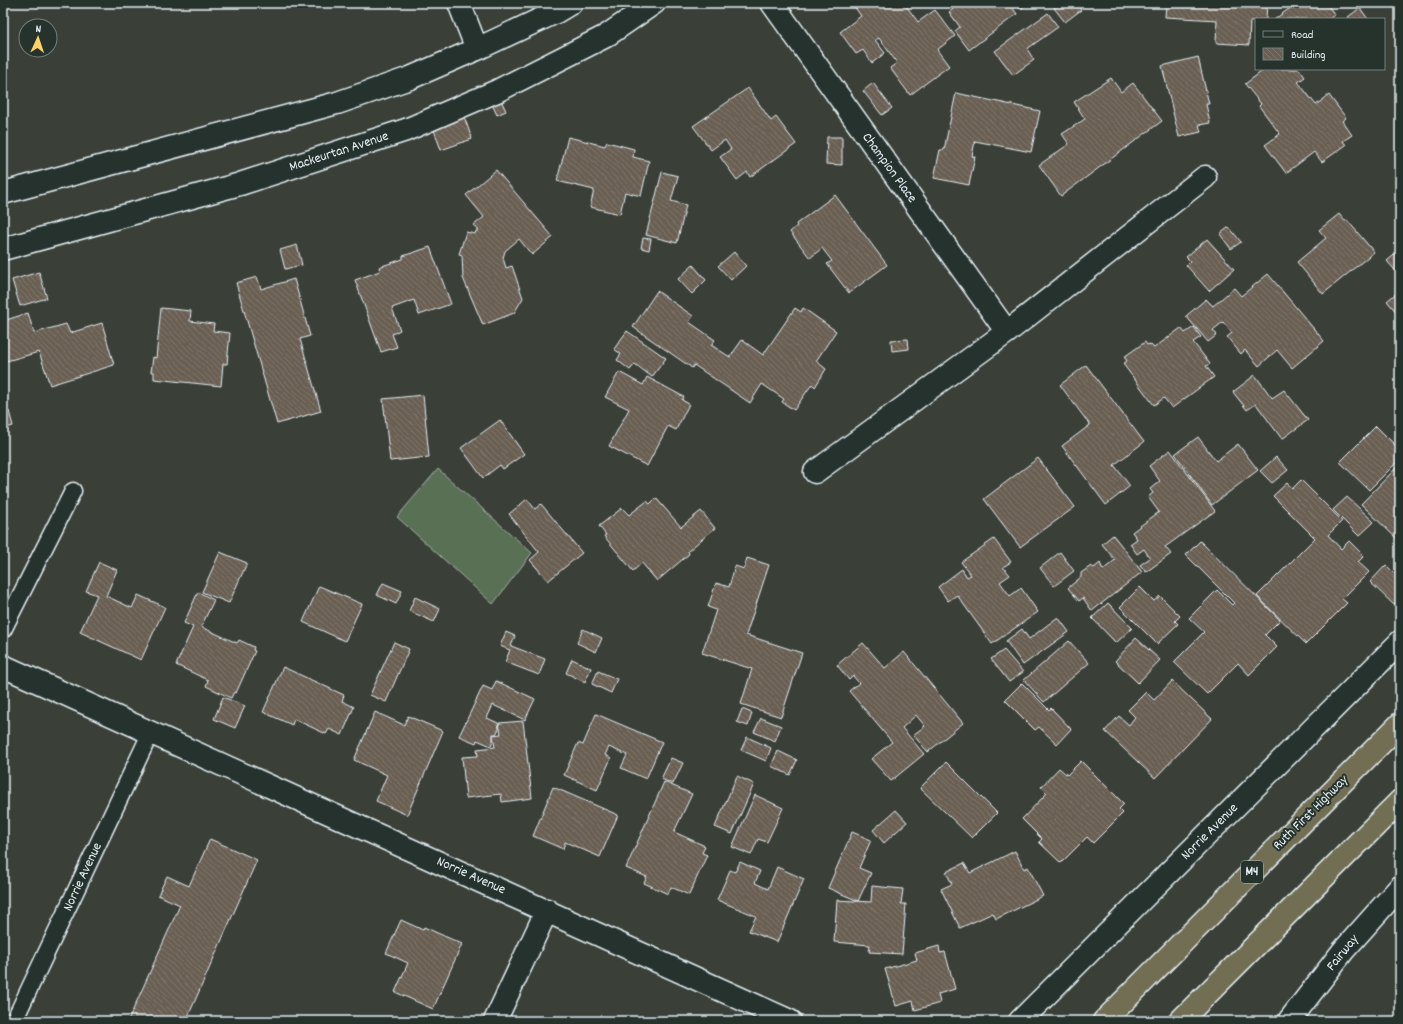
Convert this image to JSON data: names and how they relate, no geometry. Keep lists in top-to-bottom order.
{
  "streets": {
    "highway": ["Ruth First Highway", "M4"],
    "street": [
      "Mackeurtan Avenue",
      "Champion Place",
      "Norrie Avenue",
      "Fairway"
    ]
  },
  "legend": ["Road", "Building"],
  "north": "top"
}
